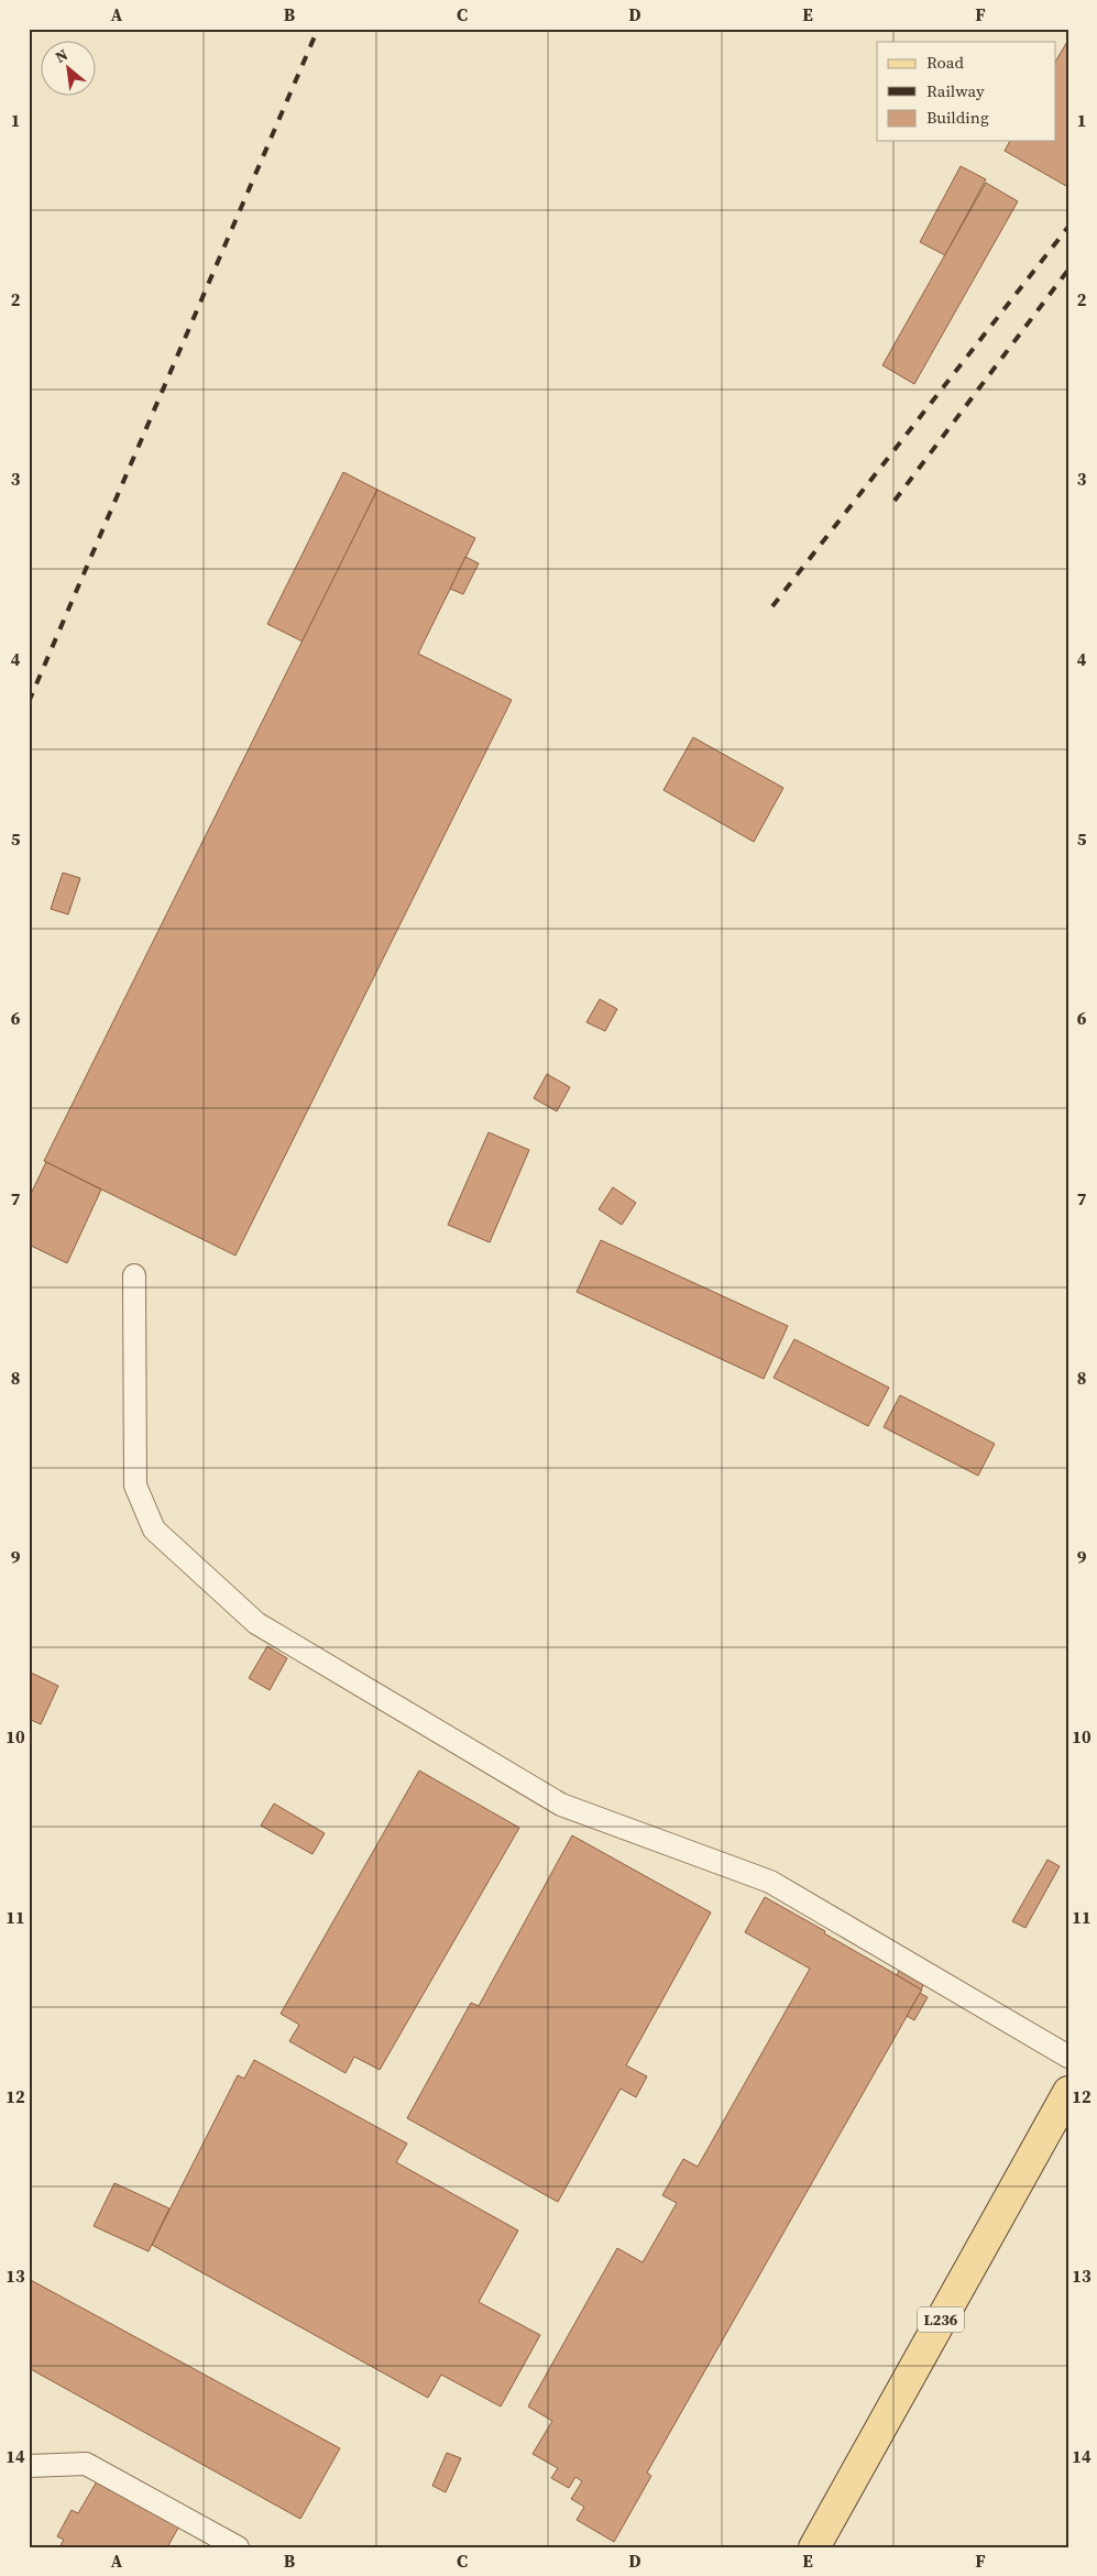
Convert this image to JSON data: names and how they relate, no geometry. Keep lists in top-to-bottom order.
{
  "streets": {
    "main road": ["L236"]
  },
  "legend": ["Road", "Railway", "Building"],
  "north": "top left",
  "grid": {
    "columns": [
      "A",
      "B",
      "C",
      "D",
      "E",
      "F"
    ],
    "rows": [
      "1",
      "2",
      "3",
      "4",
      "5",
      "6",
      "7",
      "8",
      "9",
      "10",
      "11",
      "12",
      "13",
      "14"
    ]
  }
}
